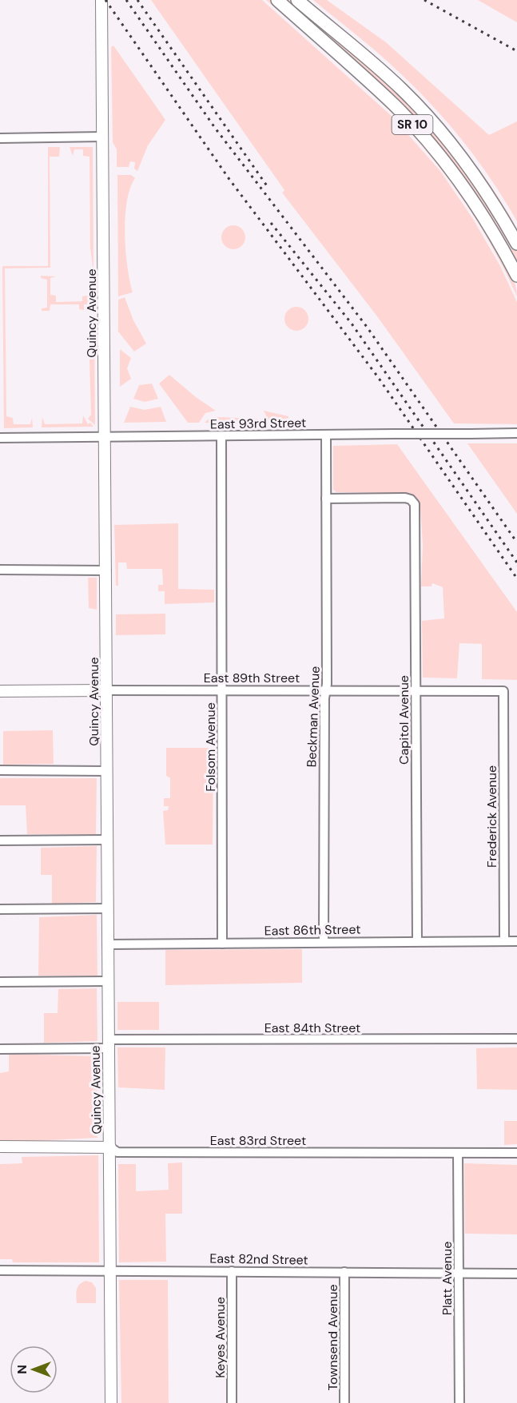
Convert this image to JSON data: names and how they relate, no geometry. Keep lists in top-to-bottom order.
{
  "streets": {
    "main road": ["SR 10"],
    "street": [
      "Quincy Avenue",
      "East 93rd Street",
      "East 89th Street",
      "Beckman Avenue",
      "Capitol Avenue",
      "Folsom Avenue",
      "Frederick Avenue",
      "East 86th Street",
      "East 84th Street",
      "East 83rd Street",
      "East 82nd Street",
      "Platt Avenue",
      "Keyes Avenue",
      "Townsend Avenue"
    ]
  },
  "crossings": [
    ["Quincy Avenue", "East 93rd Street"],
    ["Quincy Avenue", "East 89th Street"],
    ["Quincy Avenue", "East 86th Street"],
    ["Quincy Avenue", "East 84th Street"],
    ["Quincy Avenue", "East 83rd Street"],
    ["Quincy Avenue", "East 82nd Street"],
    ["East 93rd Street", "Beckman Avenue"],
    ["East 93rd Street", "Folsom Avenue"],
    ["East 89th Street", "Beckman Avenue"],
    ["East 89th Street", "Capitol Avenue"],
    ["East 89th Street", "Folsom Avenue"],
    ["East 89th Street", "Frederick Avenue"],
    ["Beckman Avenue", "Capitol Avenue"],
    ["Beckman Avenue", "East 86th Street"],
    ["Capitol Avenue", "East 86th Street"],
    ["Folsom Avenue", "East 86th Street"],
    ["Frederick Avenue", "East 86th Street"],
    ["East 83rd Street", "Platt Avenue"],
    ["East 82nd Street", "Platt Avenue"],
    ["East 82nd Street", "Keyes Avenue"],
    ["East 82nd Street", "Townsend Avenue"]
  ],
  "north": "left"
}
